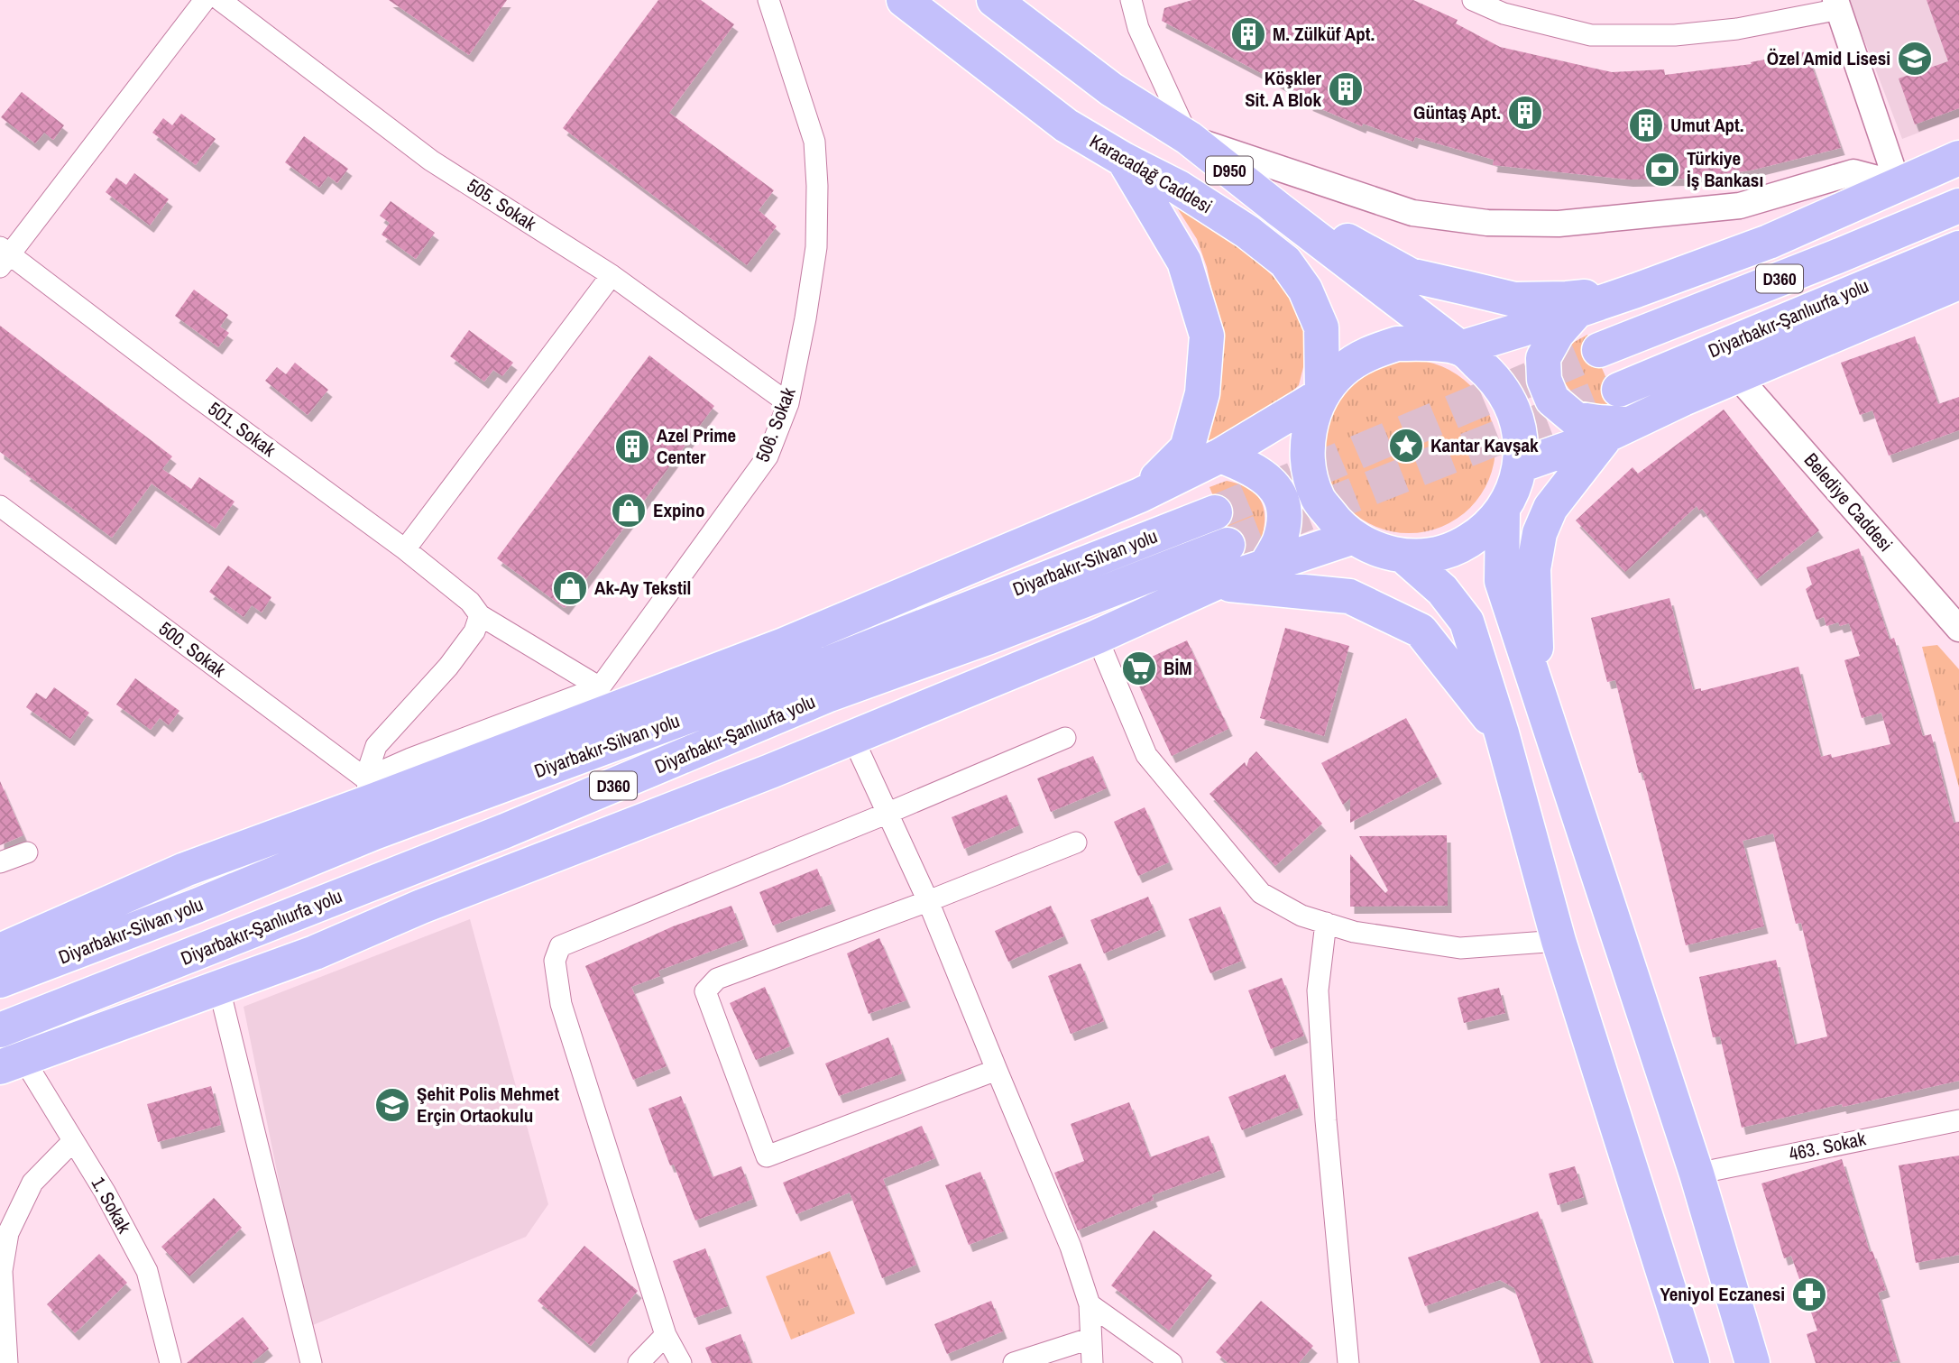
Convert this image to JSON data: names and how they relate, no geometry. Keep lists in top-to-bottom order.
{
  "streets": {
    "highway": [
      "D950",
      "Karacadağ Caddesi",
      "D360",
      "Diyarbakır-Şanlıurfa yolu",
      "Diyarbakır-Silvan yolu"
    ],
    "street": [
      "505. Sokak",
      "506. Sokak",
      "501. Sokak",
      "Belediye Caddesi",
      "500. Sokak",
      "463. Sokak",
      "1. Sokak"
    ]
  },
  "crossings": [
    ["D950", "Karacadağ Caddesi"],
    ["505. Sokak", "506. Sokak"],
    ["506. Sokak", "501. Sokak"],
    ["Diyarbakır-Silvan yolu", "500. Sokak"]
  ],
  "places": {
    "building": [
      "M. Zülküf Apt.",
      "Köşkler Sit. A Blok",
      "Güntaş Apt.",
      "Umut Apt.",
      "Azel Prime Center"
    ],
    "school or university": ["Özel Amid Lisesi", "Şehit Polis Mehmet Erçin Ortaokulu"],
    "bank": ["Türkiye İş Bankası"],
    "place": ["Kantar Kavşak"],
    "shop": ["Expino", "Ak-Ay Tekstil"],
    "supermarket": ["BİM"],
    "pharmacy": ["Yeniyol Eczanesi"]
  }
}
